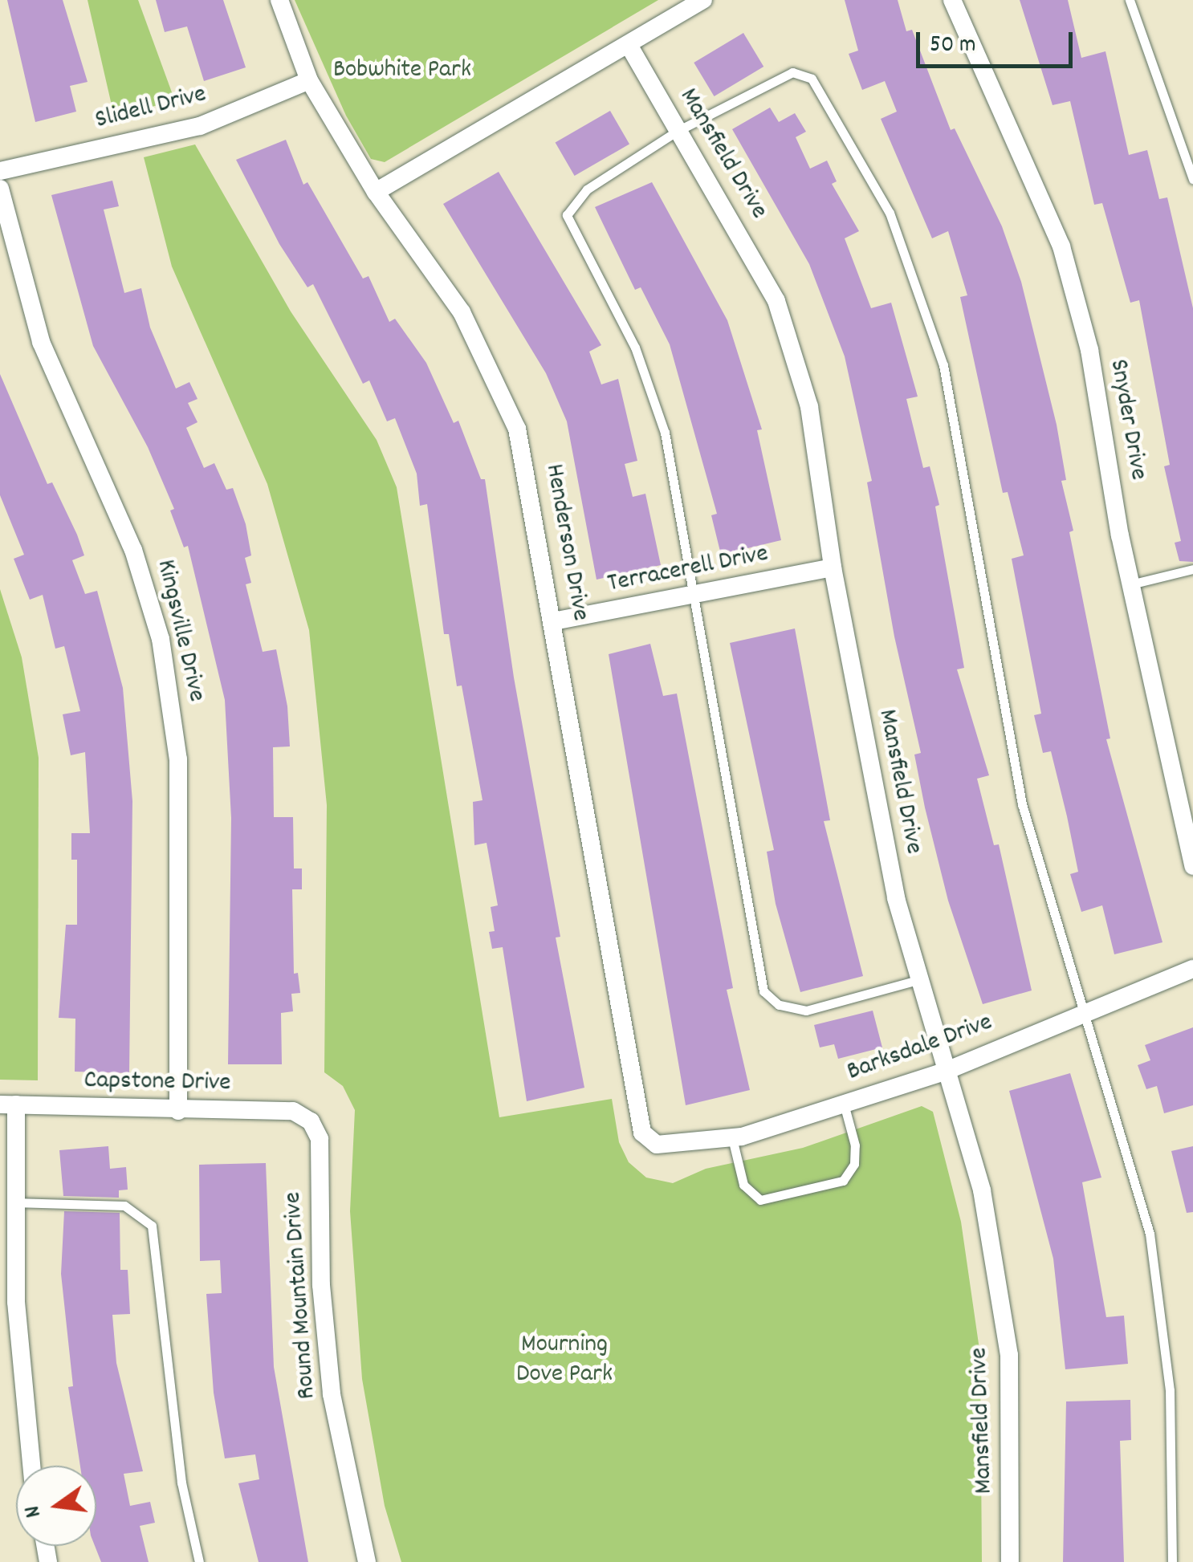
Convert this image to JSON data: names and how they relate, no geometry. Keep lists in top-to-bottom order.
{
  "streets": {
    "street": [
      "Slidell Drive",
      "Mansfield Drive",
      "Snyder Drive",
      "Henderson Drive",
      "Terracerell Drive",
      "Kingsville Drive",
      "Barksdale Drive",
      "Capstone Drive",
      "Round Mountain Drive"
    ]
  },
  "crossings": [
    ["Slidell Drive", "Henderson Drive"],
    ["Mansfield Drive", "Terracerell Drive"],
    ["Mansfield Drive", "Barksdale Drive"],
    ["Henderson Drive", "Terracerell Drive"],
    ["Henderson Drive", "Barksdale Drive"],
    ["Kingsville Drive", "Capstone Drive"],
    ["Capstone Drive", "Round Mountain Drive"]
  ],
  "parks": ["Bobwhite Park", "Mourning Dove Park"],
  "scale_bar": "50 m",
  "north": "left"
}
